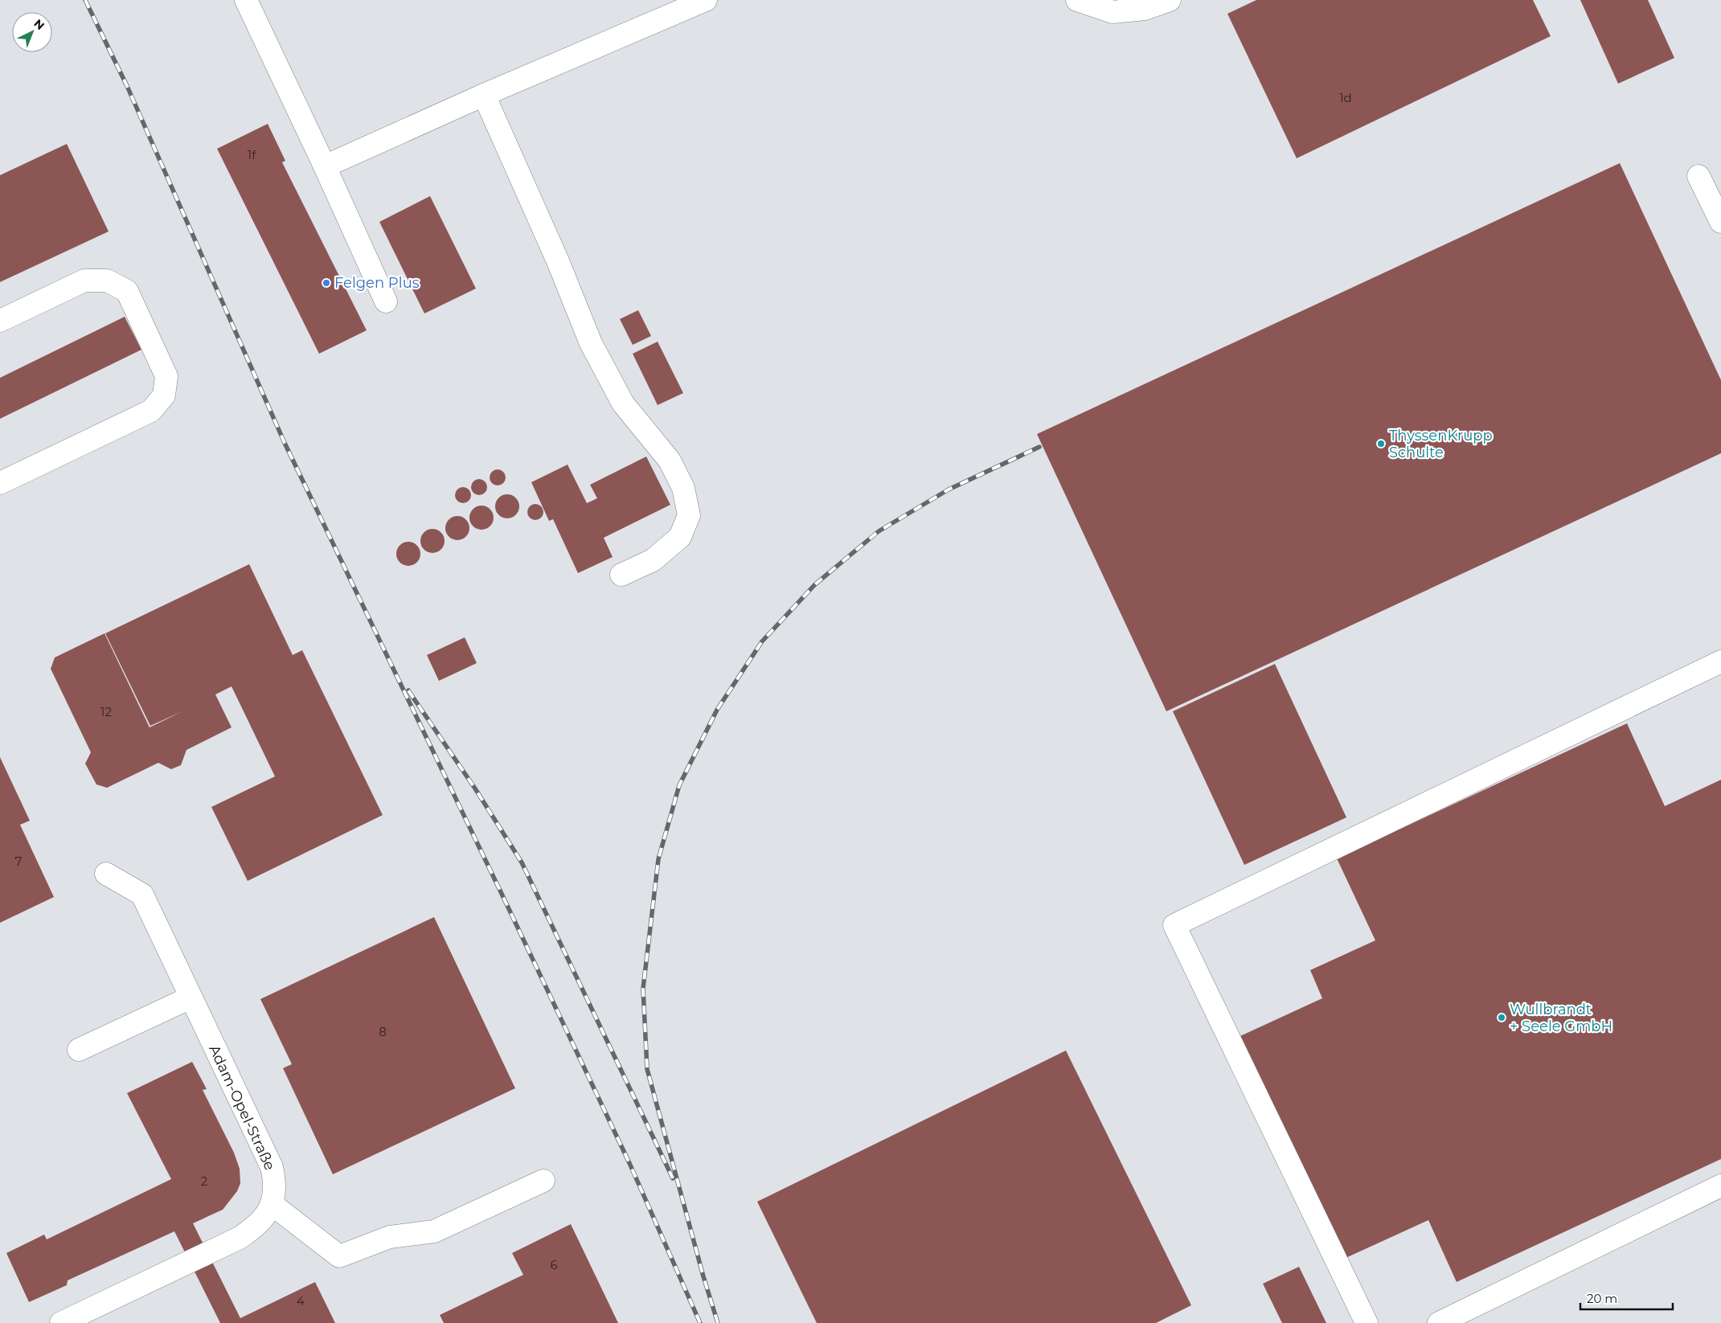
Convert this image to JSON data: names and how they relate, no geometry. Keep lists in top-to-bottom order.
{
  "streets": {
    "street": ["Adam-Opel-Straße"]
  },
  "places": ["Felgen Plus", "ThyssenKrupp Schulte", "Wullbrandt + Seele GmbH"],
  "house_numbers": [
    "1d",
    "1f",
    "12",
    "7",
    "8",
    "2",
    "6",
    "4"
  ],
  "scale_bar": "20 m",
  "north": "top right"
}
